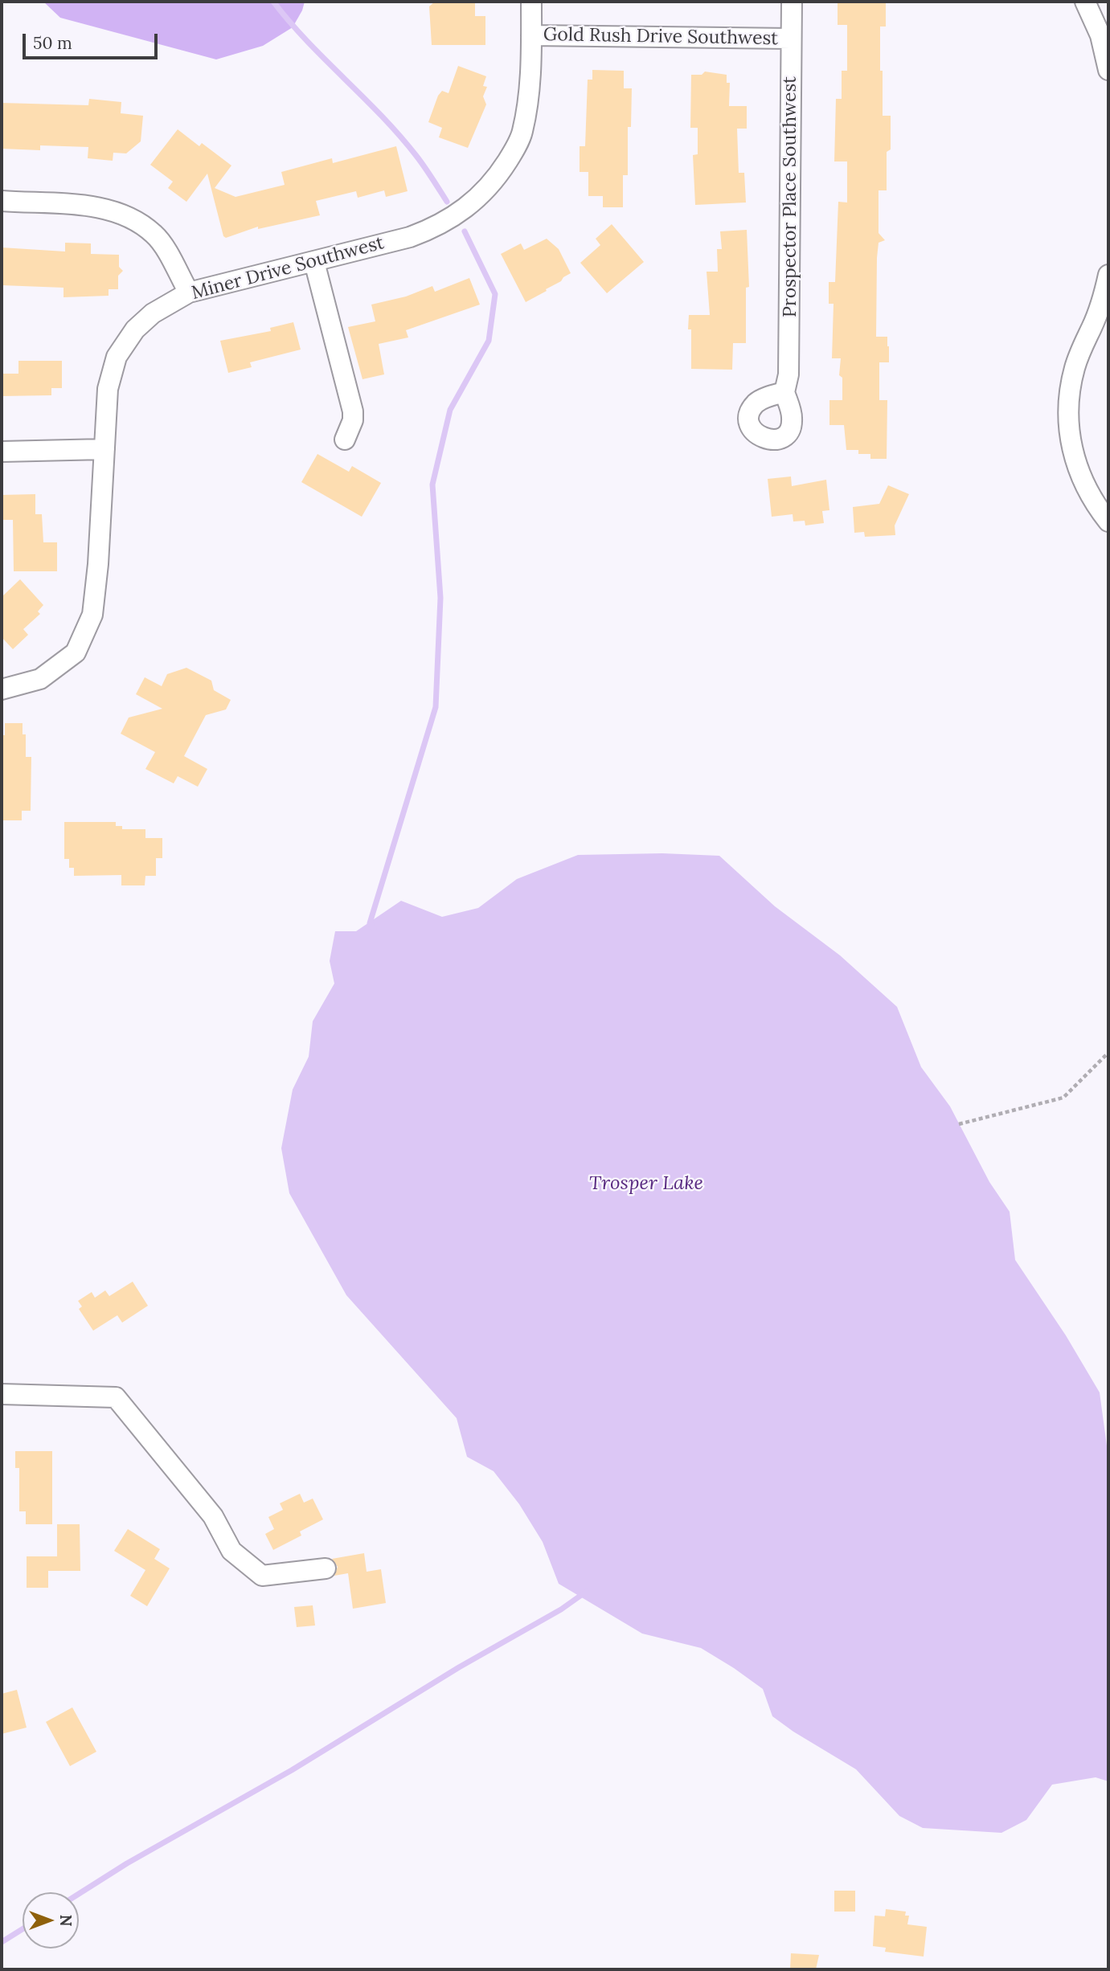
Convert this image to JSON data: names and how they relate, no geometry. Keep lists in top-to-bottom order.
{
  "streets": {
    "street": ["Gold Rush Drive Southwest", "Prospector Place Southwest", "Miner Drive Southwest"]
  },
  "crossings": [
    ["Gold Rush Drive Southwest", "Prospector Place Southwest"],
    ["Gold Rush Drive Southwest", "Miner Drive Southwest"]
  ],
  "water": ["Trosper Lake"],
  "scale_bar": "50 m",
  "north": "right"
}
